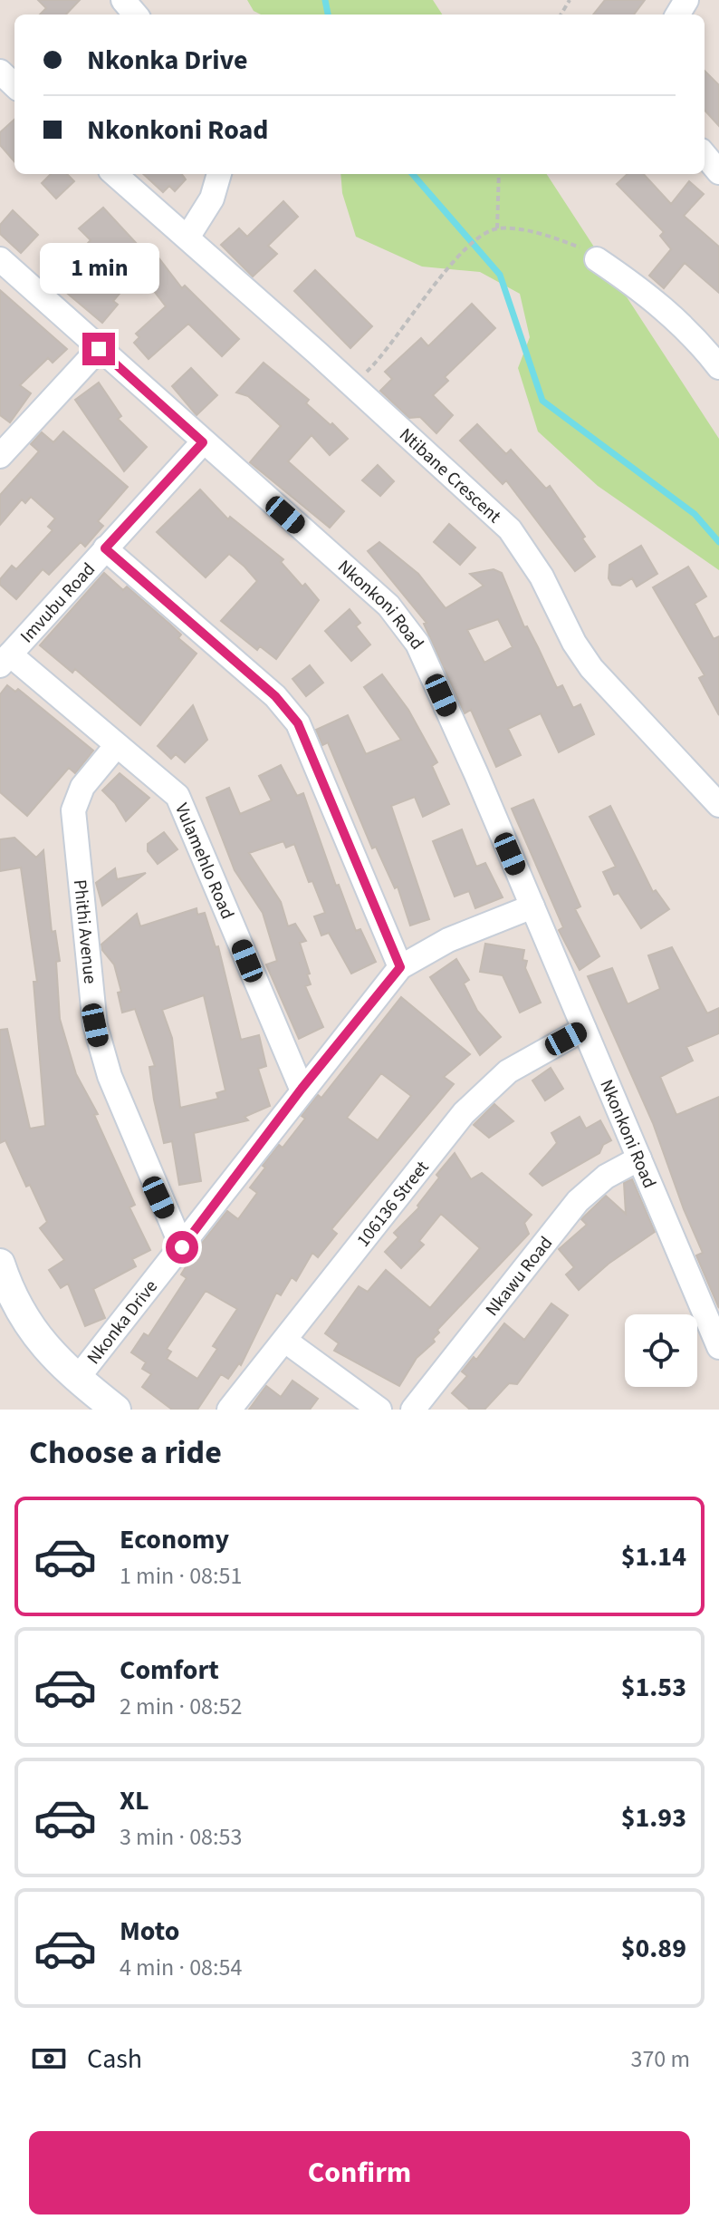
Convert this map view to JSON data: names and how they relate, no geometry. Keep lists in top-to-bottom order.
{
  "streets": {
    "street": [
      "Ntibane Crescent",
      "Imvubu Road",
      "Nkonkoni Road",
      "Vulamehlo Road",
      "Phithi Avenue",
      "106136 Street",
      "Nkawu Road",
      "Nkonka Drive"
    ]
  },
  "crossings": [
    ["Imvubu Road", "Nkonkoni Road"],
    ["Imvubu Road", "Vulamehlo Road"],
    ["Nkonkoni Road", "106136 Street"],
    ["Nkonkoni Road", "Nkawu Road"],
    ["Nkonkoni Road", "Nkonka Drive"],
    ["Vulamehlo Road", "Phithi Avenue"],
    ["Vulamehlo Road", "Nkonka Drive"],
    ["Phithi Avenue", "Nkonka Drive"]
  ],
  "page": {
    "banner": ["Nkonka Drive", "Nkonkoni Road"],
    "bubble": "1 min",
    "heading": "Choose a ride",
    "list": [
      {
        "name": "Economy",
        "note": "1 min · 08:51",
        "value": "$1.14"
      },
      {
        "name": "Comfort",
        "note": "2 min · 08:52",
        "value": "$1.53"
      },
      {
        "name": "XL",
        "note": "3 min · 08:53",
        "value": "$1.93"
      },
      {
        "name": "Moto",
        "note": "4 min · 08:54",
        "value": "$0.89"
      }
    ],
    "pay": ["Cash", "370 m"],
    "buttons": "Confirm"
  }
}
